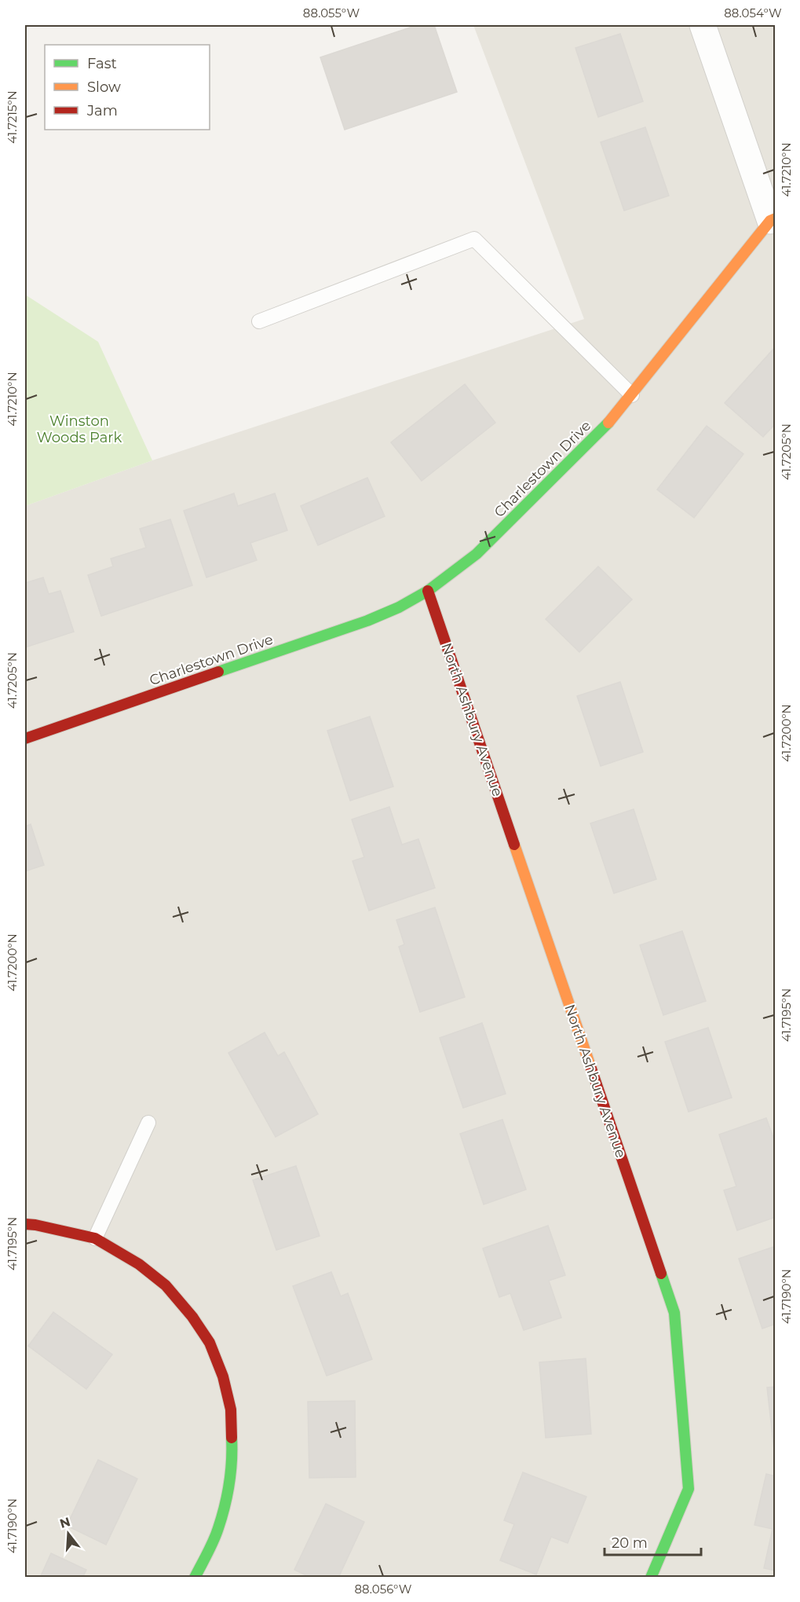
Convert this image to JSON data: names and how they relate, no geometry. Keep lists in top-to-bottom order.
{
  "streets": {
    "street": ["Charlestown Drive", "North Ashbury Avenue"]
  },
  "crossings": [
    ["Charlestown Drive", "North Ashbury Avenue"]
  ],
  "parks": ["Winston Woods Park"],
  "legend": ["Fast", "Slow", "Jam"],
  "scale_bar": "20 m",
  "north": "top",
  "coordinates": [
    "88.055°W",
    "88.054°W",
    "41.7215°N",
    "41.7210°N",
    "41.7205°N",
    "41.7200°N",
    "41.7195°N",
    "41.7190°N",
    "88.056°W"
  ]
}
